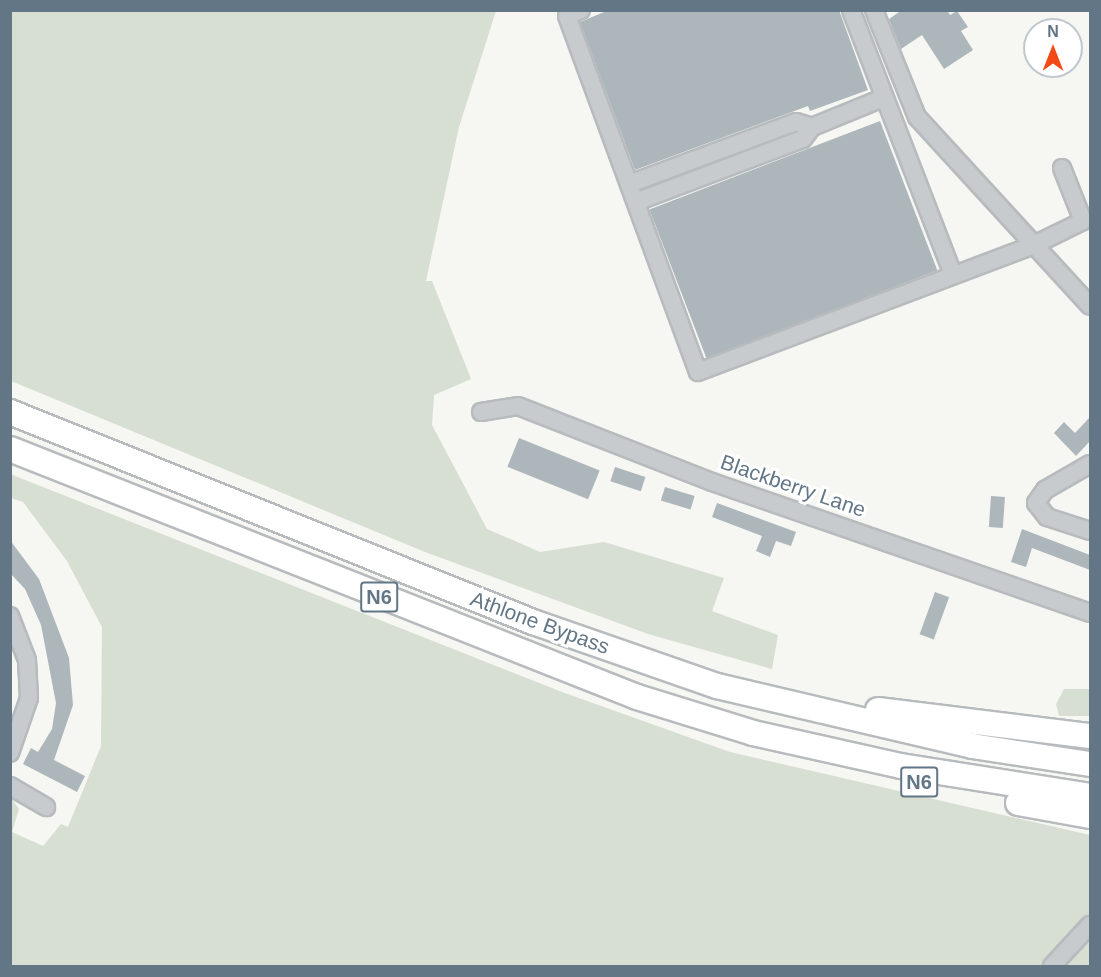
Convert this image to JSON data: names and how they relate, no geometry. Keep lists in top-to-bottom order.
{
  "streets": {
    "highway": ["N6", "Athlone Bypass"],
    "street": ["Blackberry Lane"]
  },
  "crossings": [
    ["N6", "Athlone Bypass"]
  ],
  "north": "top"
}
